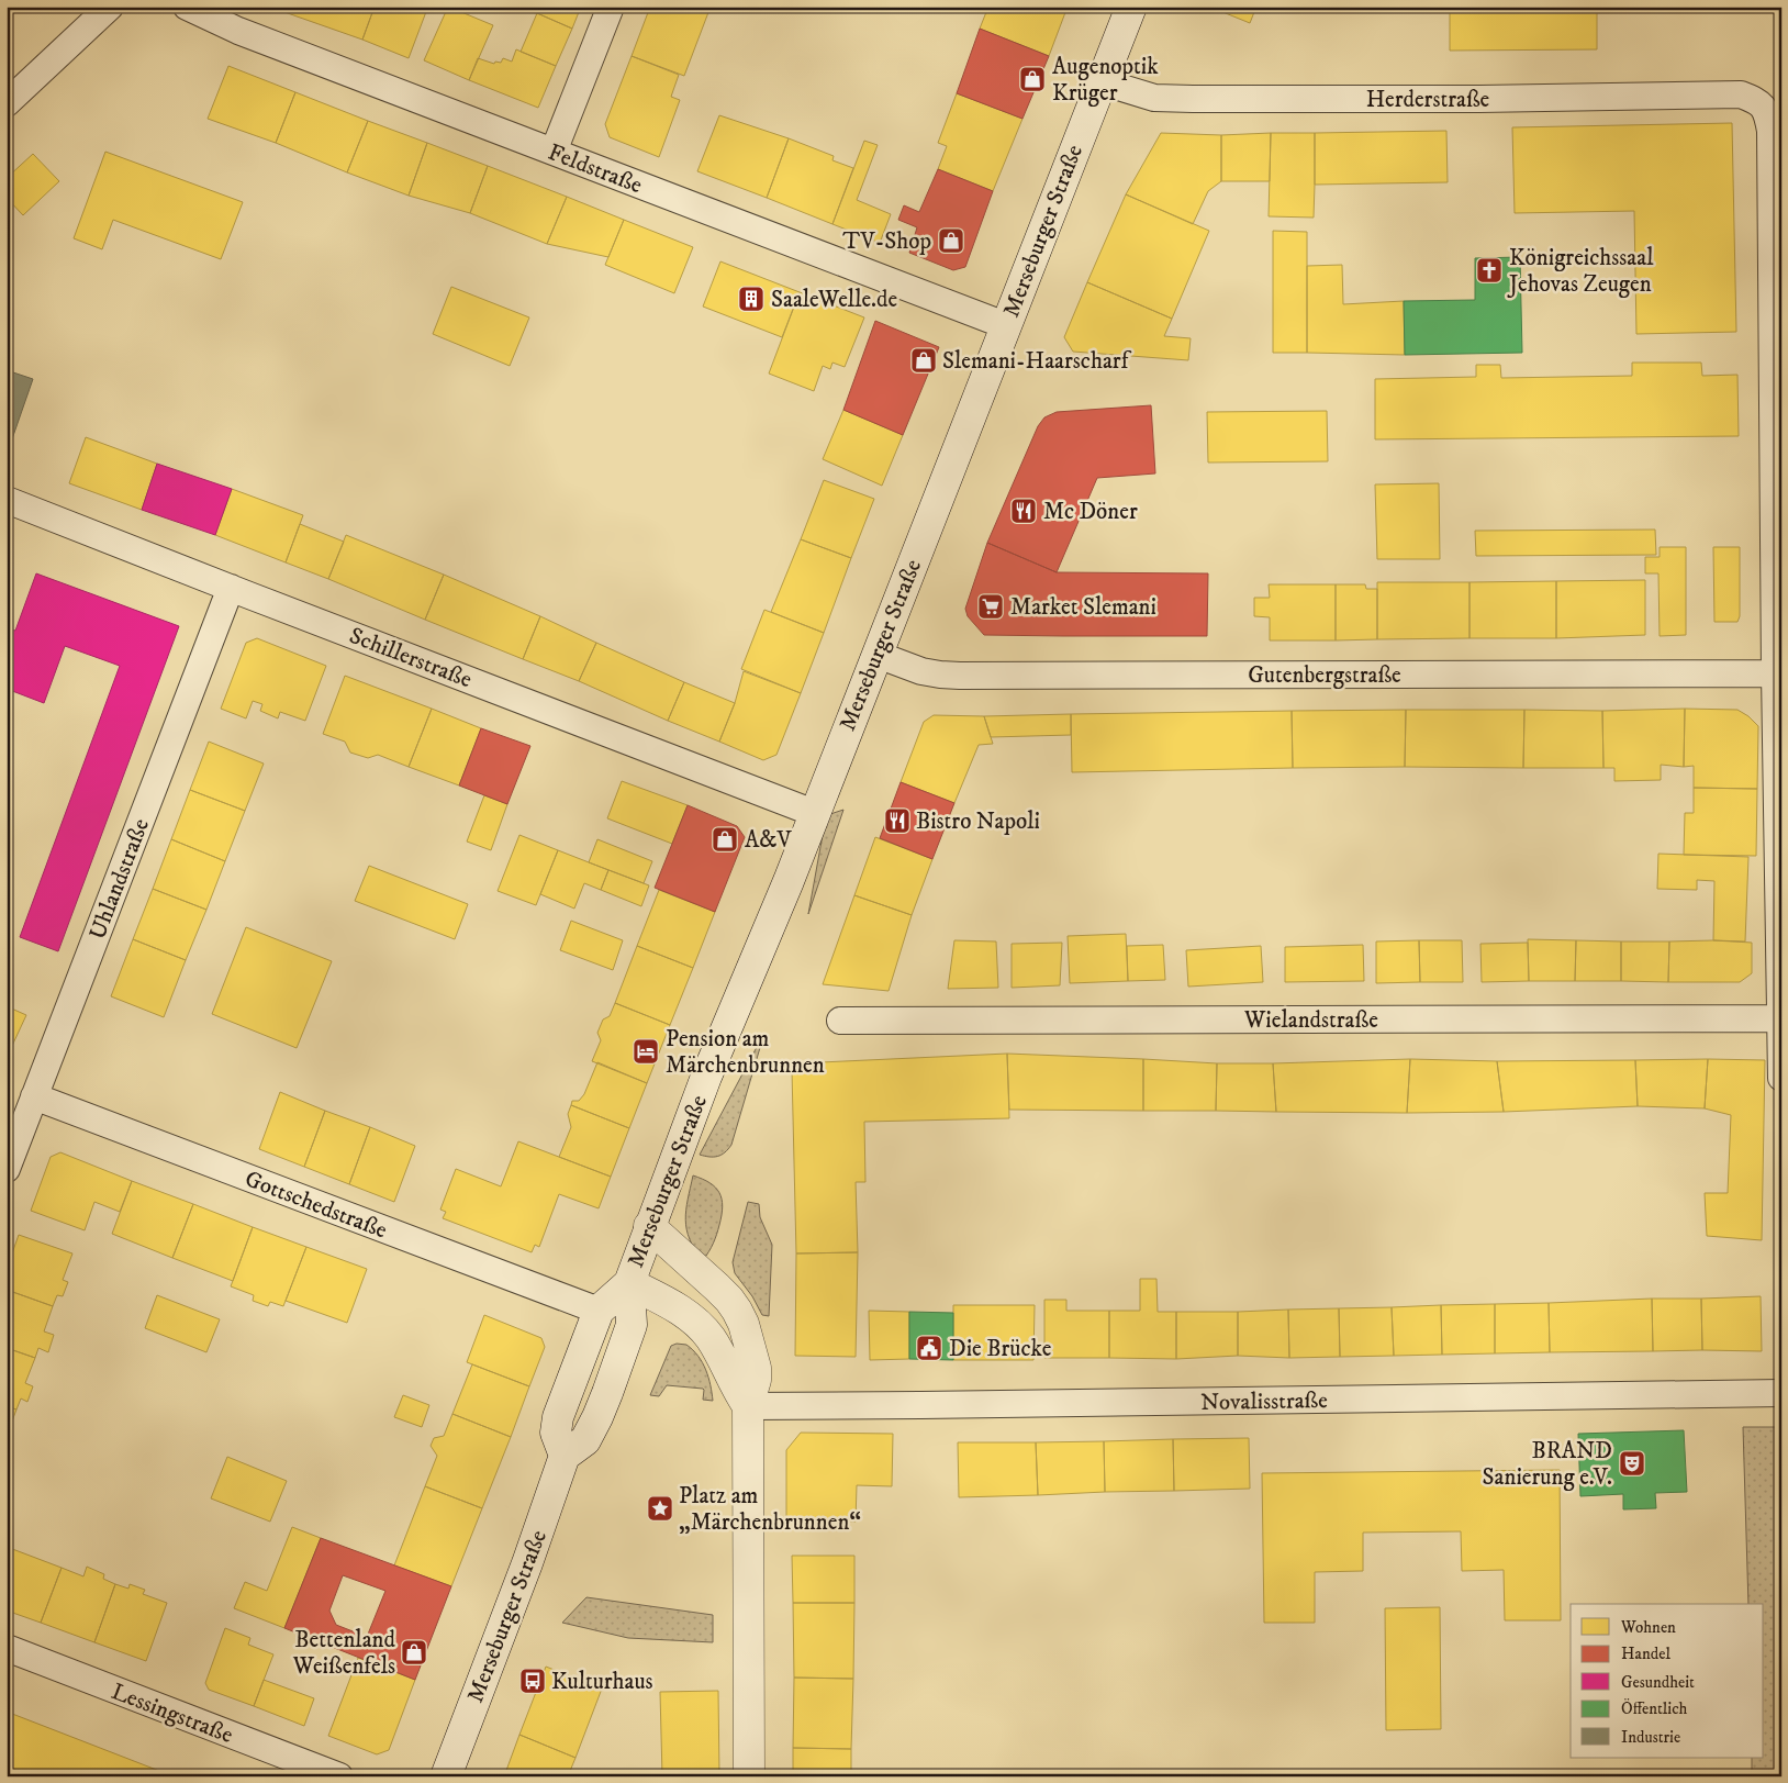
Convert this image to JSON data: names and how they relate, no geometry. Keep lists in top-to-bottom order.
{
  "streets": {
    "main road": ["Merseburger Straße"],
    "street": [
      "Herderstraße",
      "Feldstraße",
      "Schillerstraße",
      "Gutenbergstraße",
      "Uhlandstraße",
      "Wielandstraße",
      "Gottschedstraße",
      "Novalisstraße",
      "Lessingstraße"
    ]
  },
  "crossings": [
    ["Herderstraße", "Merseburger Straße"],
    ["Herderstraße", "Gutenbergstraße"],
    ["Feldstraße", "Merseburger Straße"],
    ["Merseburger Straße", "Schillerstraße"],
    ["Merseburger Straße", "Gutenbergstraße"],
    ["Merseburger Straße", "Gottschedstraße"],
    ["Schillerstraße", "Uhlandstraße"],
    ["Uhlandstraße", "Gottschedstraße"]
  ],
  "places": {
    "shop": [
      "Augenoptik Krüger",
      "TV-Shop",
      "Slemani-Haarscharf",
      "A&V",
      "Bettenland Weißenfels"
    ],
    "church": ["Königreichssaal Jehovas Zeugen"],
    "building": ["SaaleWelle.de"],
    "restaurant": ["Mc Döner", "Bistro Napoli"],
    "supermarket": ["Market Slemani"],
    "hotel": ["Pension am Märchenbrunnen"],
    "public building": ["Die Brücke"],
    "theatre": ["BRAND Sanierung e.V."],
    "place": ["Platz am „Märchenbrunnen“"],
    "bus stop": ["Kulturhaus"]
  },
  "legend": [
    "Wohnen",
    "Handel",
    "Gesundheit",
    "Öffentlich",
    "Industrie"
  ]
}
